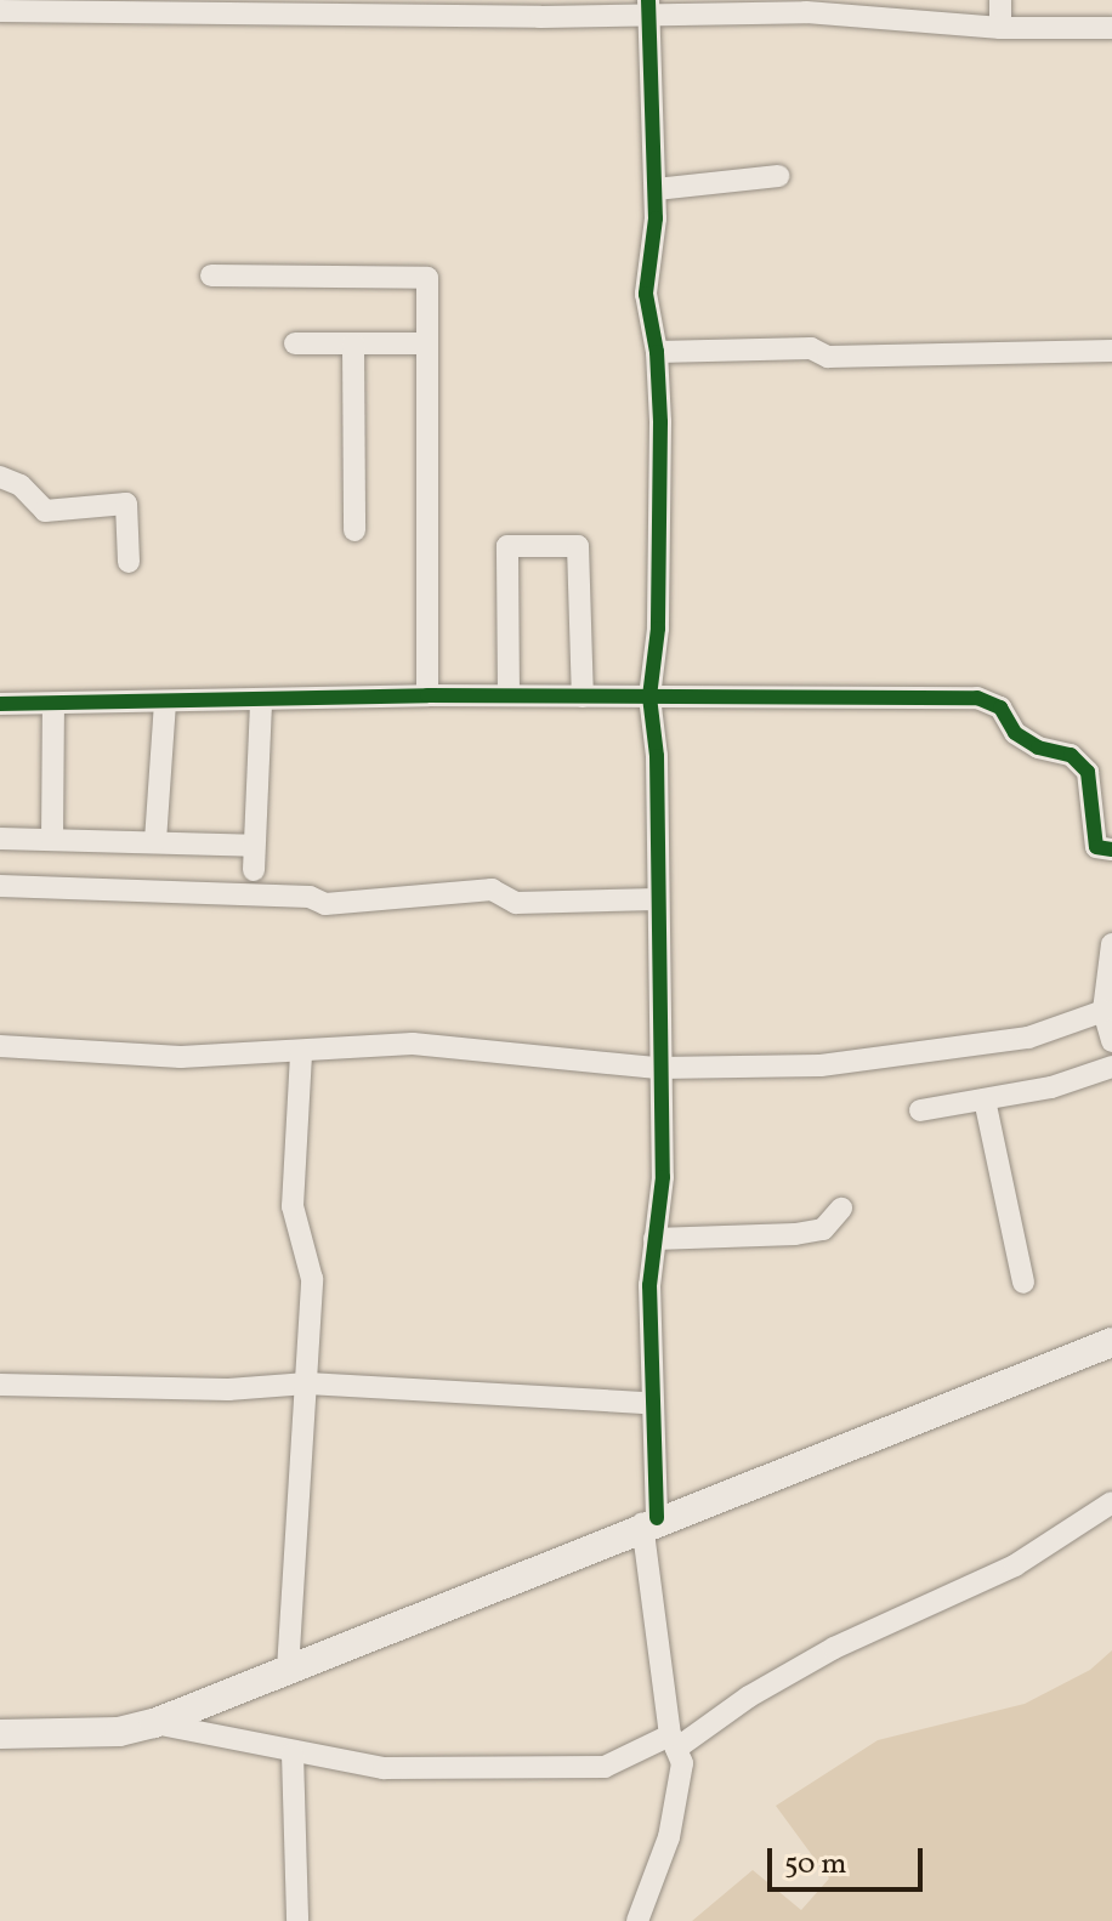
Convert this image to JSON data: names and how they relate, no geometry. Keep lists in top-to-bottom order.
{
  "scale_bar": "50 m"
}
